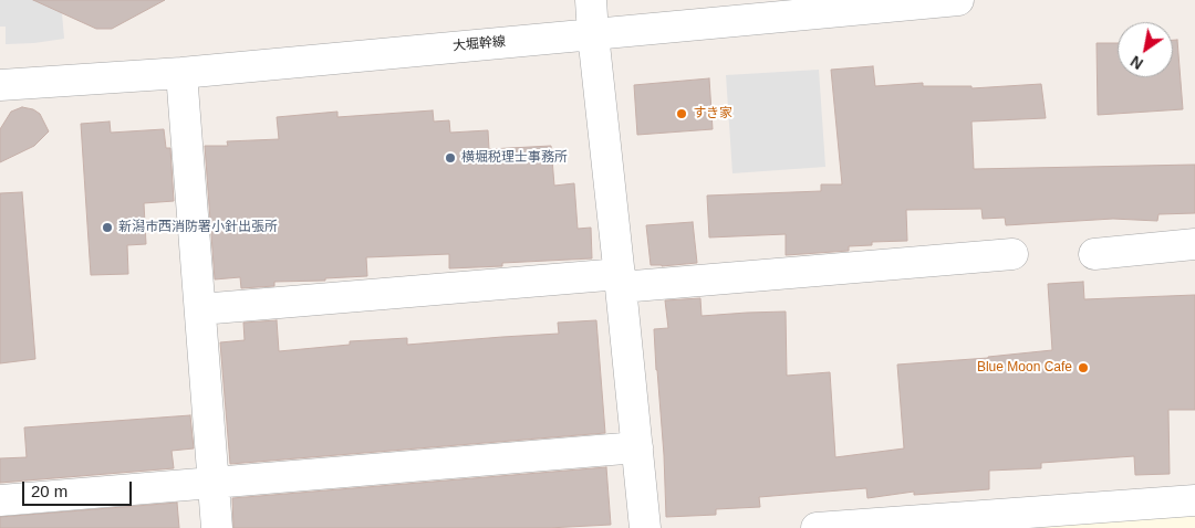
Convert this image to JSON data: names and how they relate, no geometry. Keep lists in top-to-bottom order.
{
  "streets": {
    "street": ["大堀幹線"]
  },
  "places": [
    "すき家",
    "横堀税理士事務所",
    "新潟市西消防署小針出張所",
    "Blue Moon Cafe"
  ],
  "scale_bar": "20 m",
  "north": "bottom left"
}
